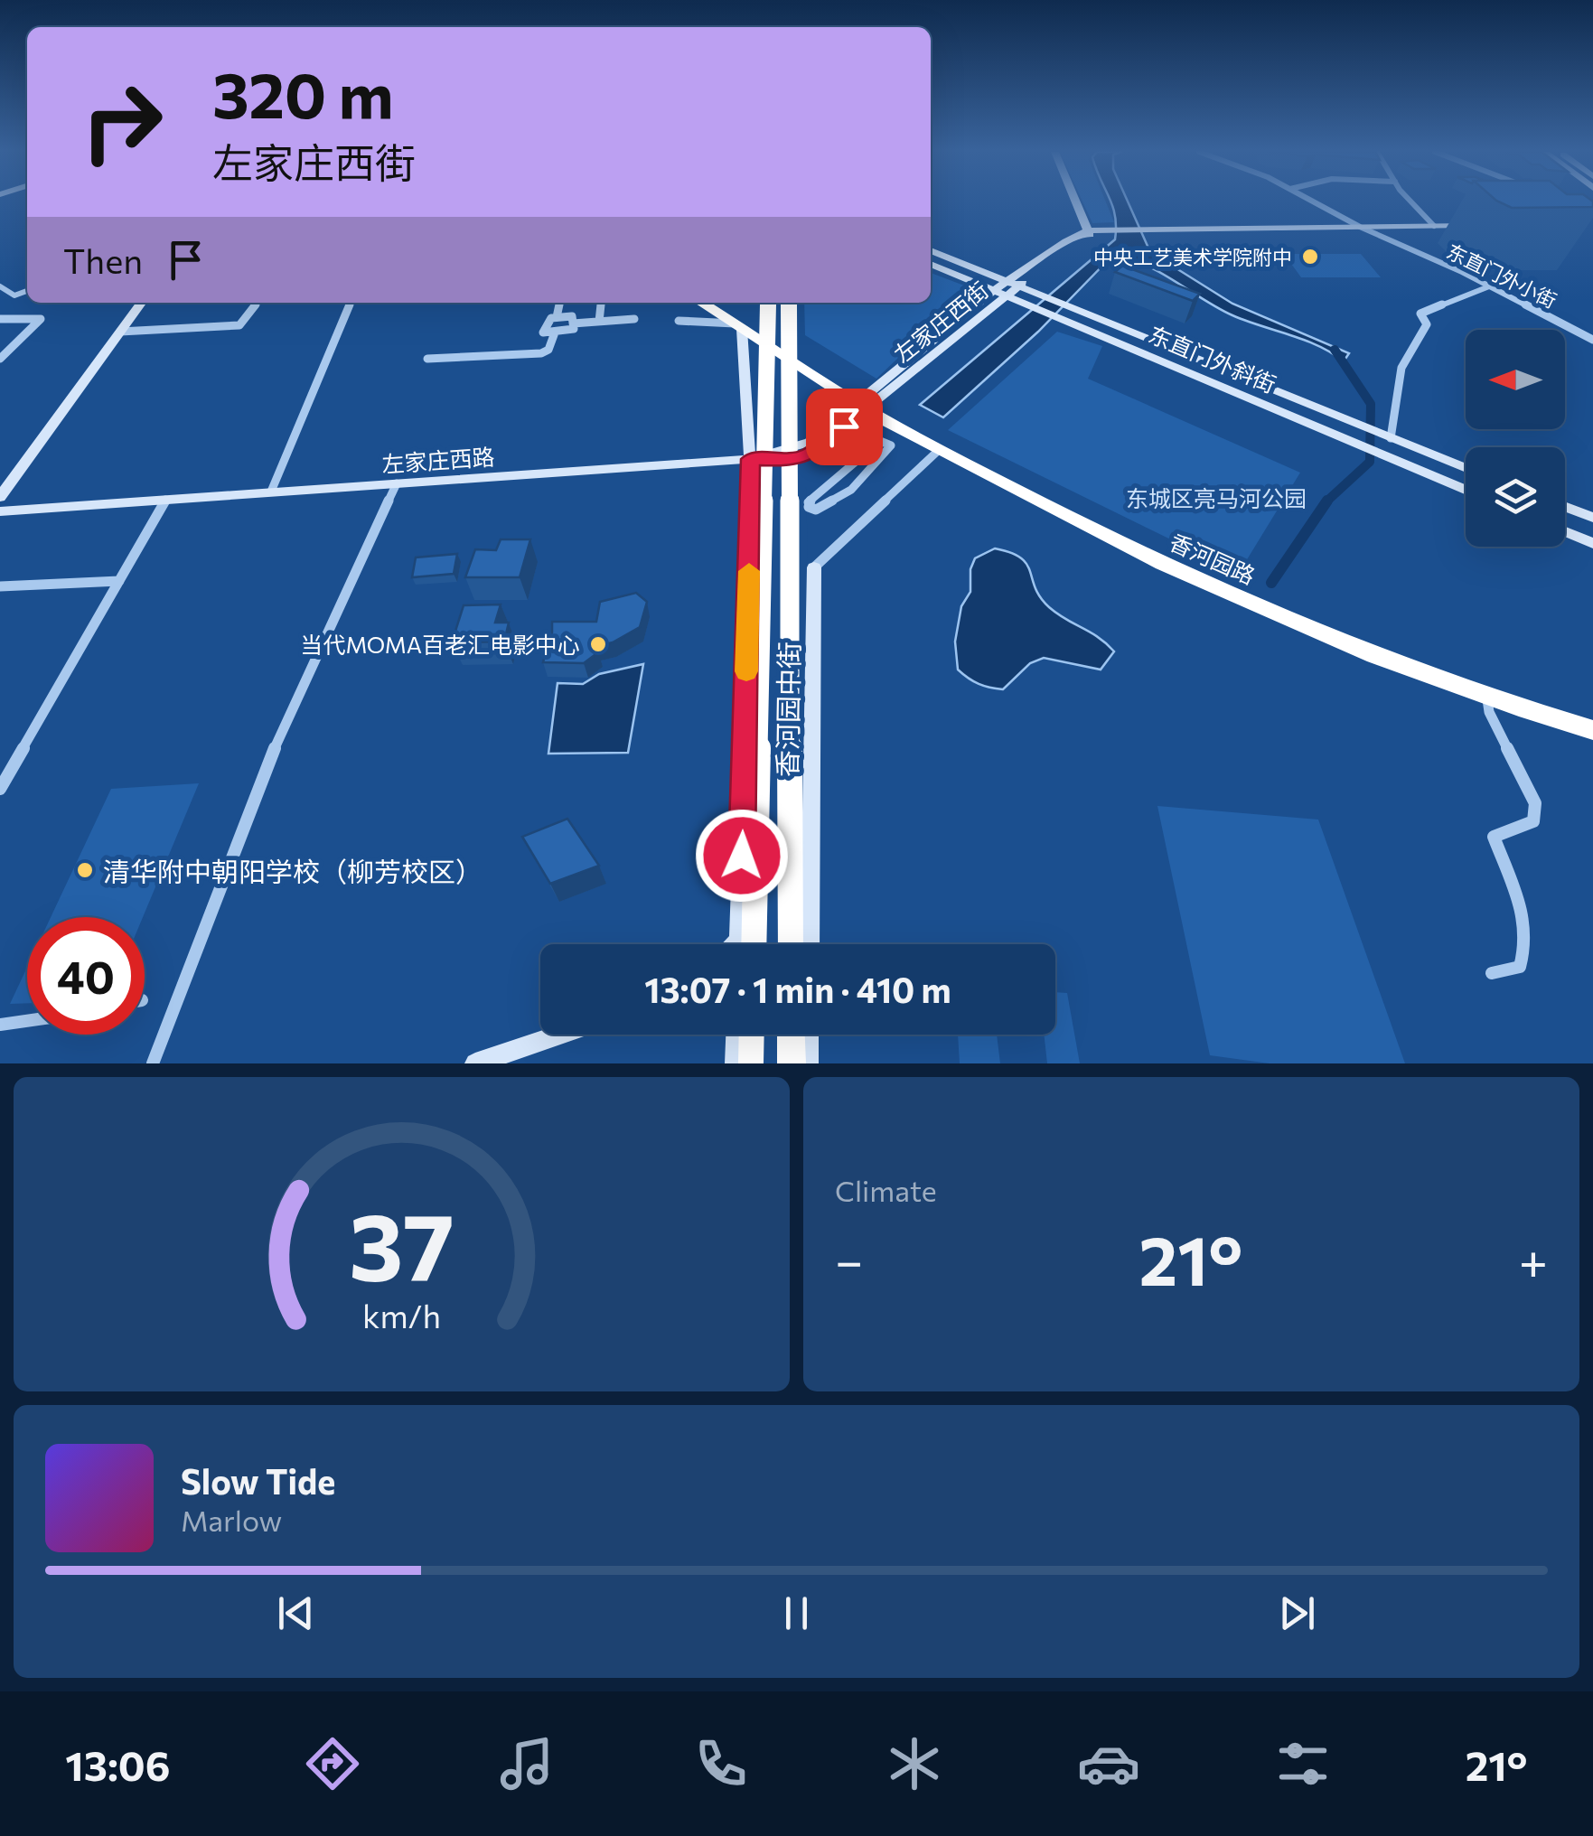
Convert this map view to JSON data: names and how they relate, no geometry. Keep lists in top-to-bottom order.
{
  "streets": {
    "highway": ["香河园路"],
    "street": [
      "东直门外小街",
      "左家庄西街",
      "东直门外斜街",
      "左家庄西路",
      "香河园中街"
    ]
  },
  "crossings": [
    ["左家庄西街", "东直门外斜街"],
    ["左家庄西街", "左家庄西路"],
    ["左家庄西街", "香河园路"],
    ["左家庄西路", "香河园路"]
  ],
  "parks": ["东城区亮马河公园"],
  "places": ["中央工艺美术学院附中", "当代MOMA百老汇电影中心", "清华附中朝阳学校（柳芳校区）"],
  "north": "left",
  "page": {
    "turn": ["320 m", "左家庄西街"],
    "then": "Then",
    "limit": "40",
    "trip": "13:07 · 1 min · 410 m",
    "tile": "Climate",
    "heat": ["−", "21°", "+"],
    "song": ["Slow Tide", "Marlow"],
    "tabs": ["13:06", "21°"],
    "gauge": ["37", "km/h"]
  }
}
